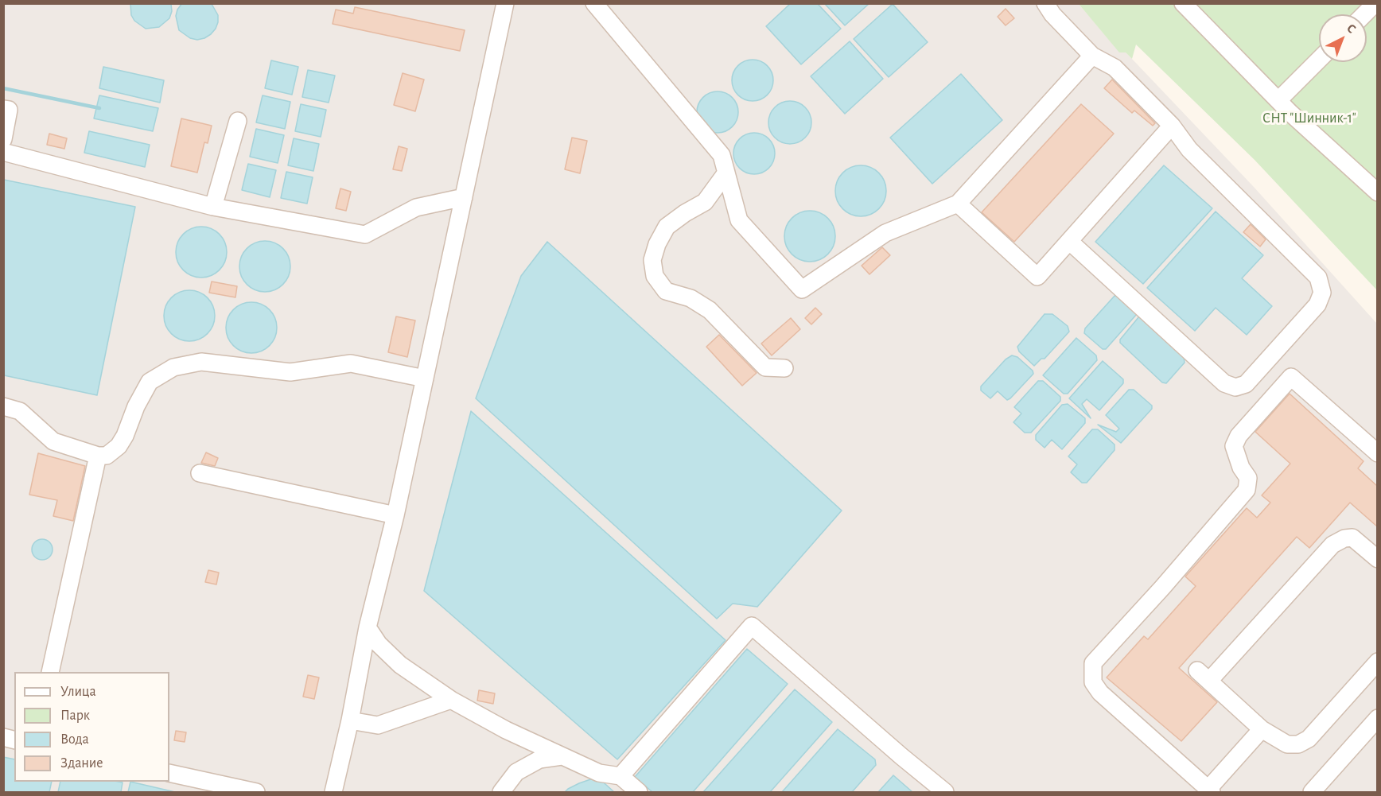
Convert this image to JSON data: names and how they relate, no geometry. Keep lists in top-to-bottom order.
{
  "parks": ["СНТ \"Шинник-1\""],
  "legend": [
    "Улица",
    "Парк",
    "Вода",
    "Здание"
  ],
  "north": "top right"
}
